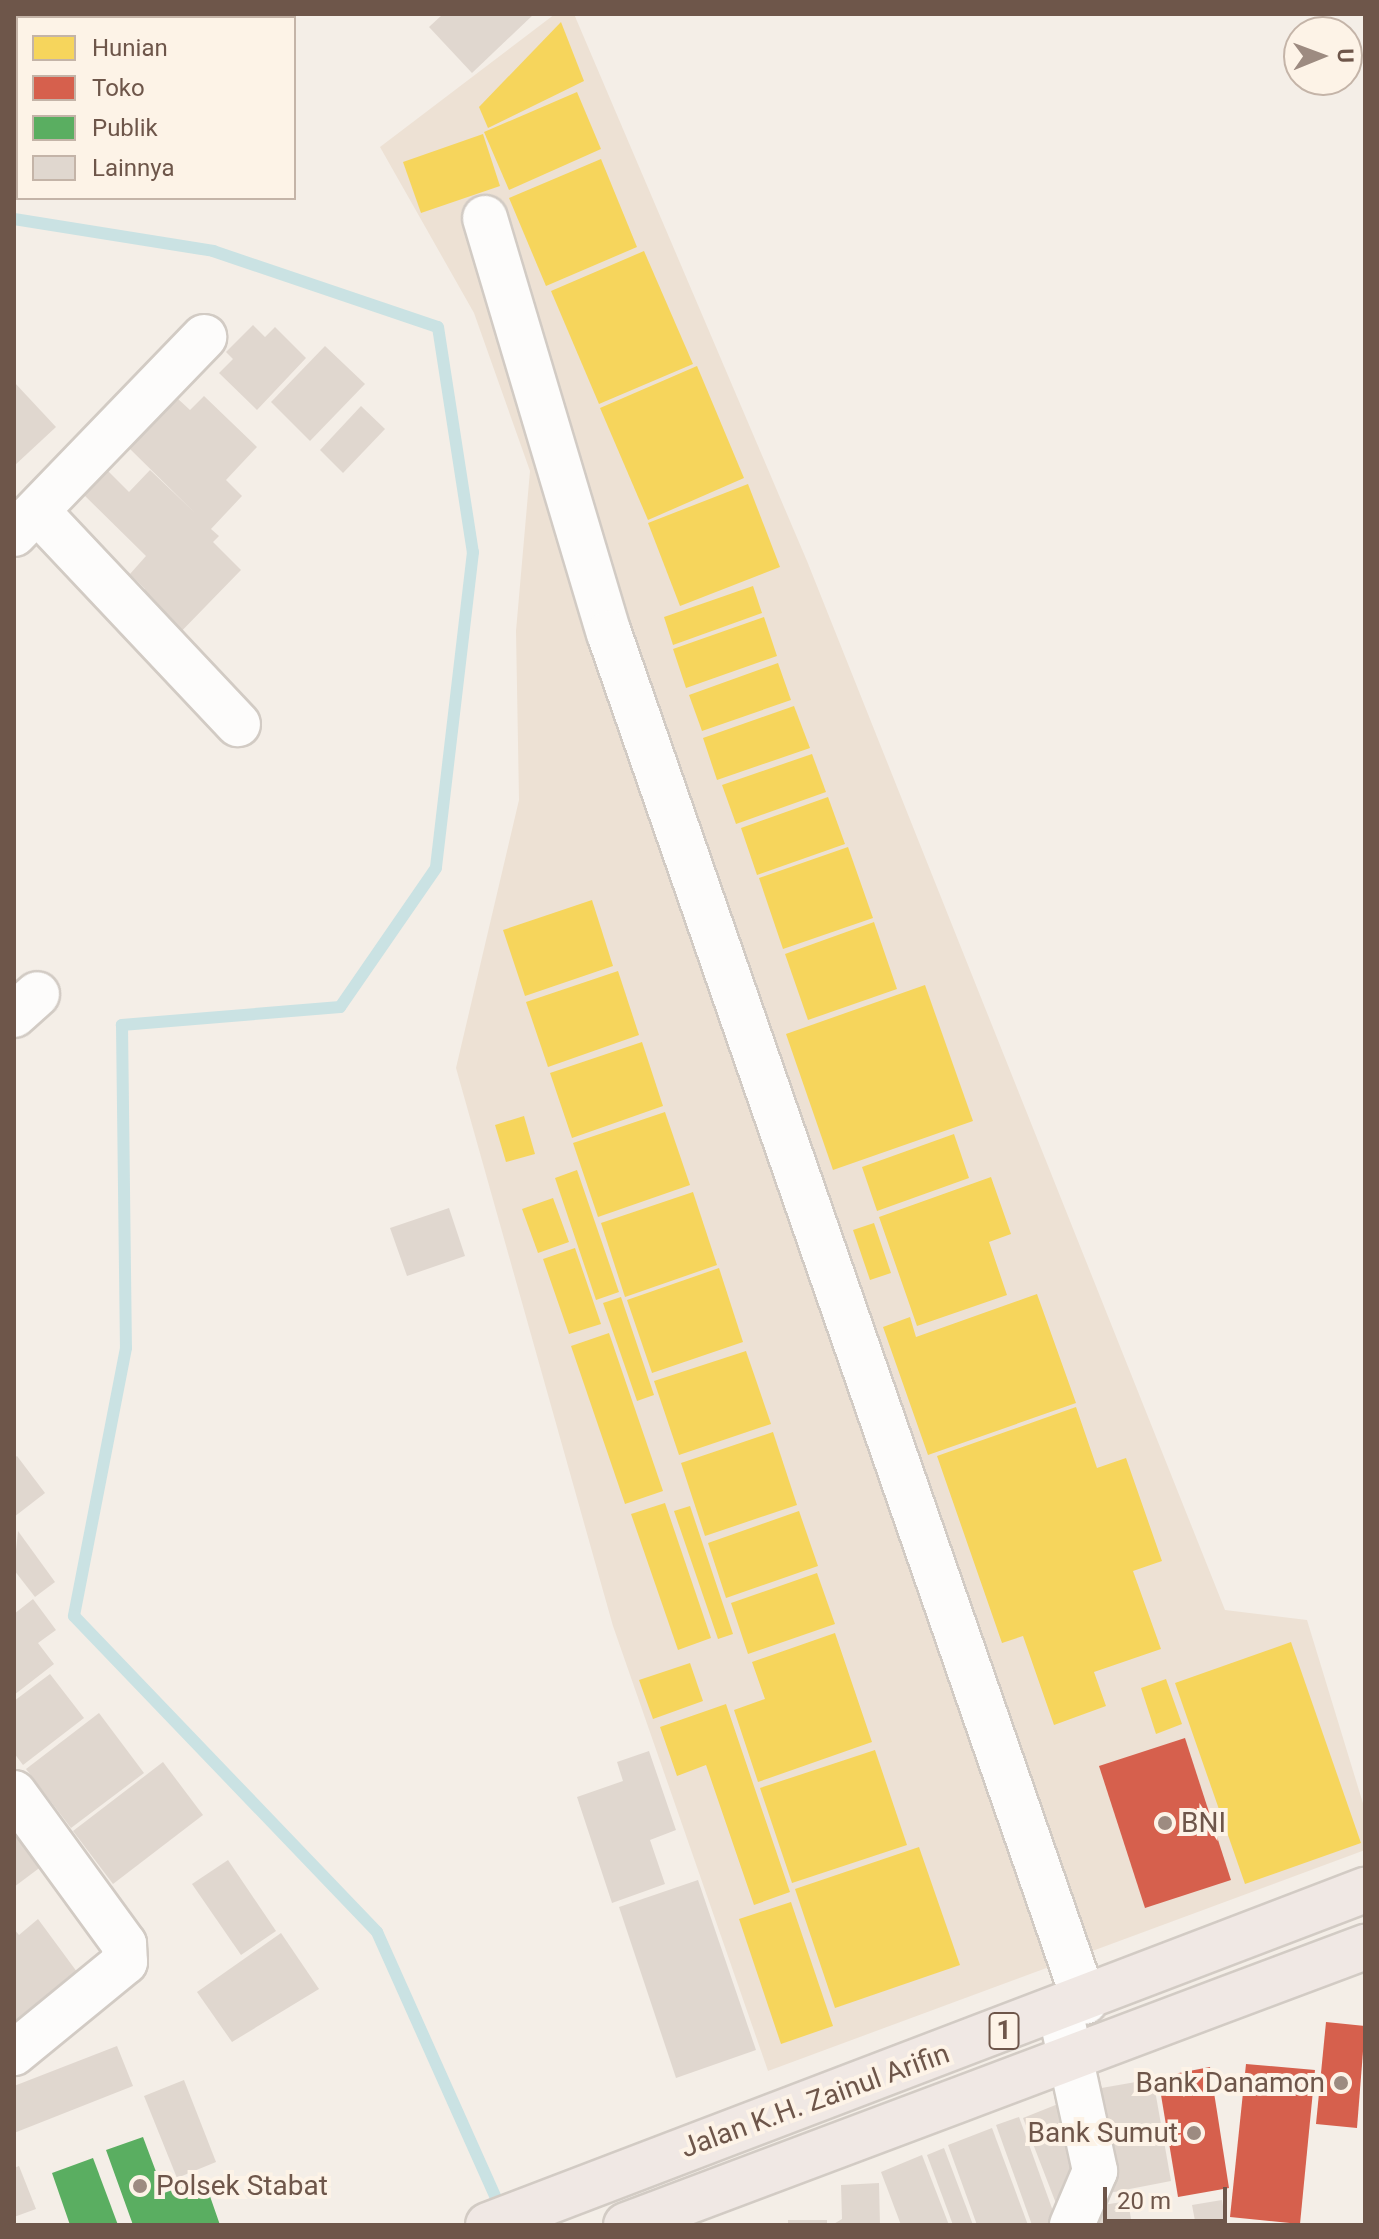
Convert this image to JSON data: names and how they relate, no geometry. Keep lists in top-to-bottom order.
{
  "streets": {
    "highway": ["1", "Jalan K.H. Zainul Arifin"]
  },
  "places": [
    "BNI",
    "Bank Danamon",
    "Bank Sumut",
    "Polsek Stabat"
  ],
  "legend": [
    "Hunian",
    "Toko",
    "Publik",
    "Lainnya"
  ],
  "scale_bar": "20 m",
  "north": "right"
}
